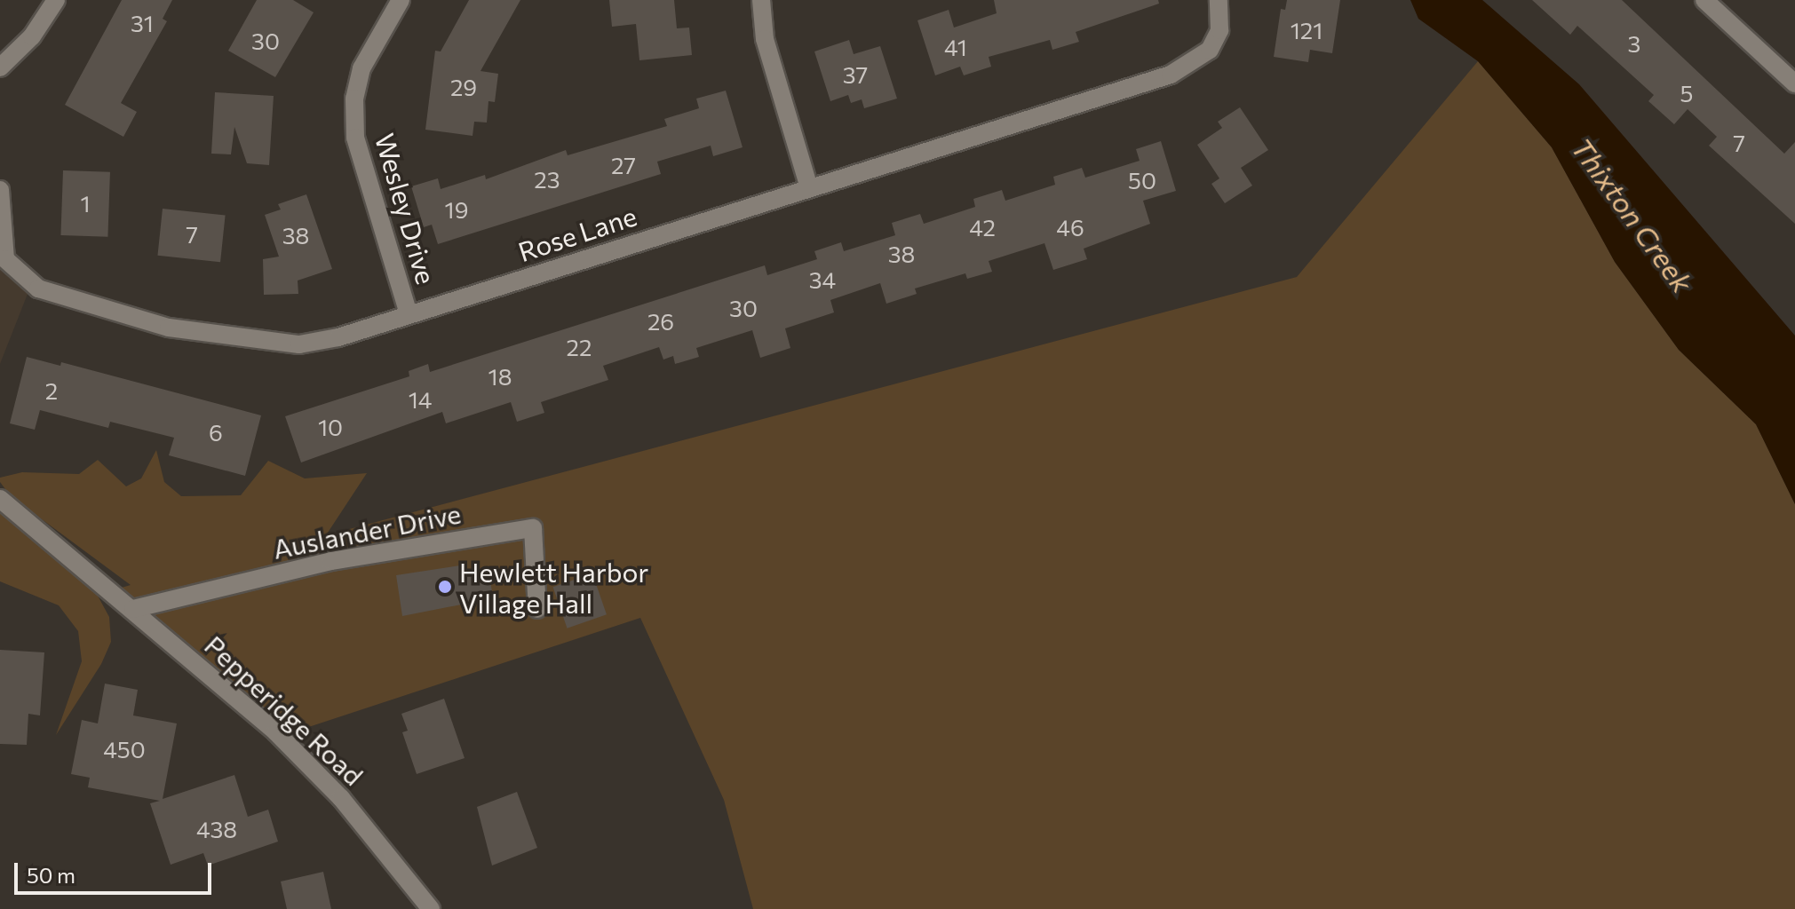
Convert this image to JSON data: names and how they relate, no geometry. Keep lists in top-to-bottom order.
{
  "streets": {
    "street": [
      "Wesley Drive",
      "Rose Lane",
      "Auslander Drive",
      "Pepperidge Road"
    ]
  },
  "crossings": [
    ["Wesley Drive", "Rose Lane"],
    ["Auslander Drive", "Pepperidge Road"]
  ],
  "water": ["Thixton Creek"],
  "places": ["Hewlett Harbor Village Hall"],
  "house_numbers": [
    "31",
    "121",
    "30",
    "3",
    "41",
    "37",
    "29",
    "5",
    "7",
    "27",
    "23",
    "50",
    "1",
    "19",
    "42",
    "46",
    "7",
    "38",
    "38",
    "34",
    "30",
    "26",
    "22",
    "18",
    "2",
    "14",
    "10",
    "6",
    "450",
    "438"
  ],
  "scale_bar": "50 m"
}
